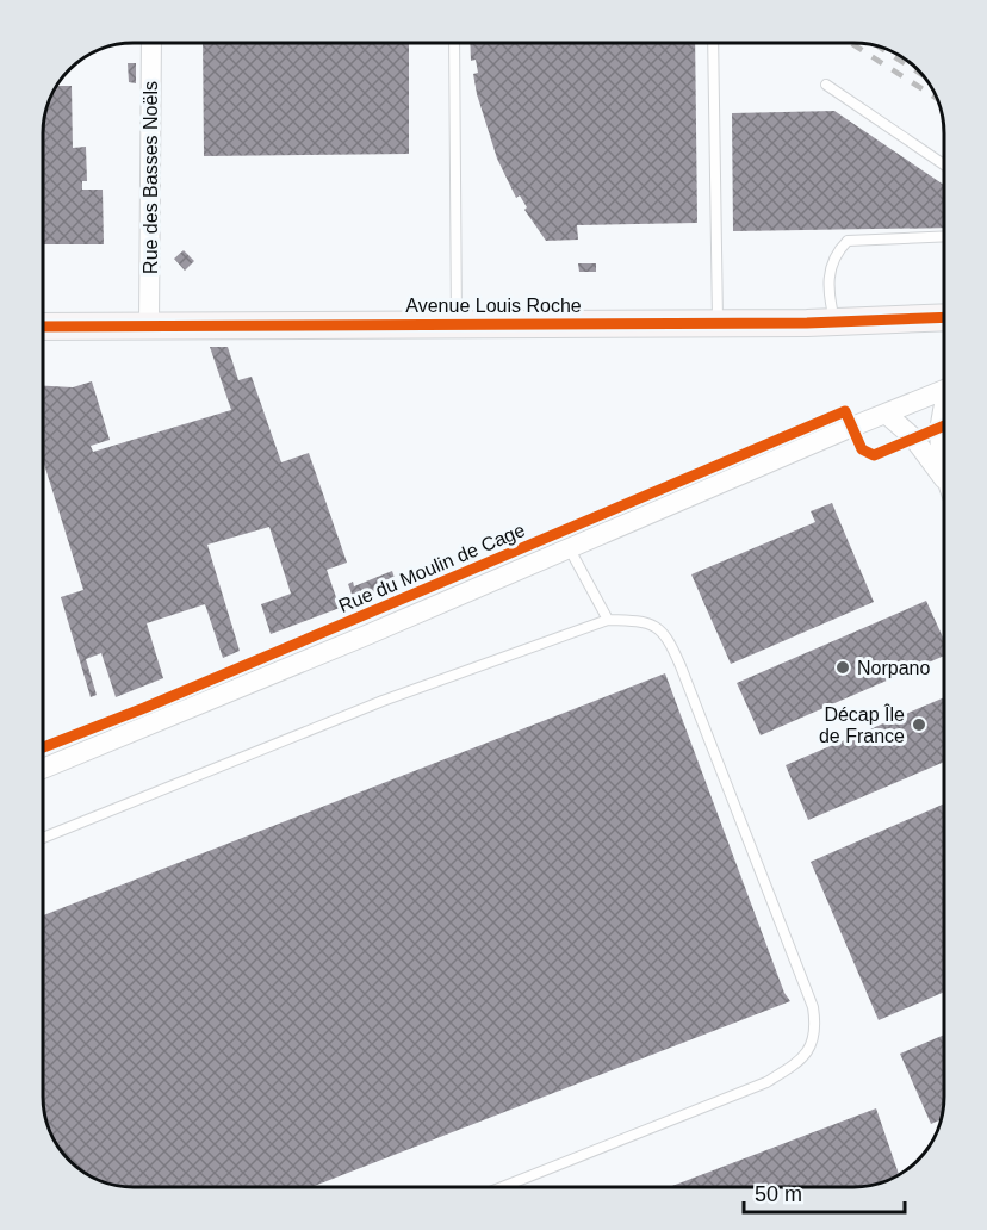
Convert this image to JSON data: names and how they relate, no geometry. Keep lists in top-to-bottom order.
{
  "streets": {
    "main road": ["Avenue Louis Roche"],
    "street": ["Rue des Basses Noëls", "Rue du Moulin de Cage"]
  },
  "crossings": [
    ["Rue des Basses Noëls", "Avenue Louis Roche"]
  ],
  "places": ["Norpano", "Décap Île de France"],
  "scale_bar": "50 m"
}
